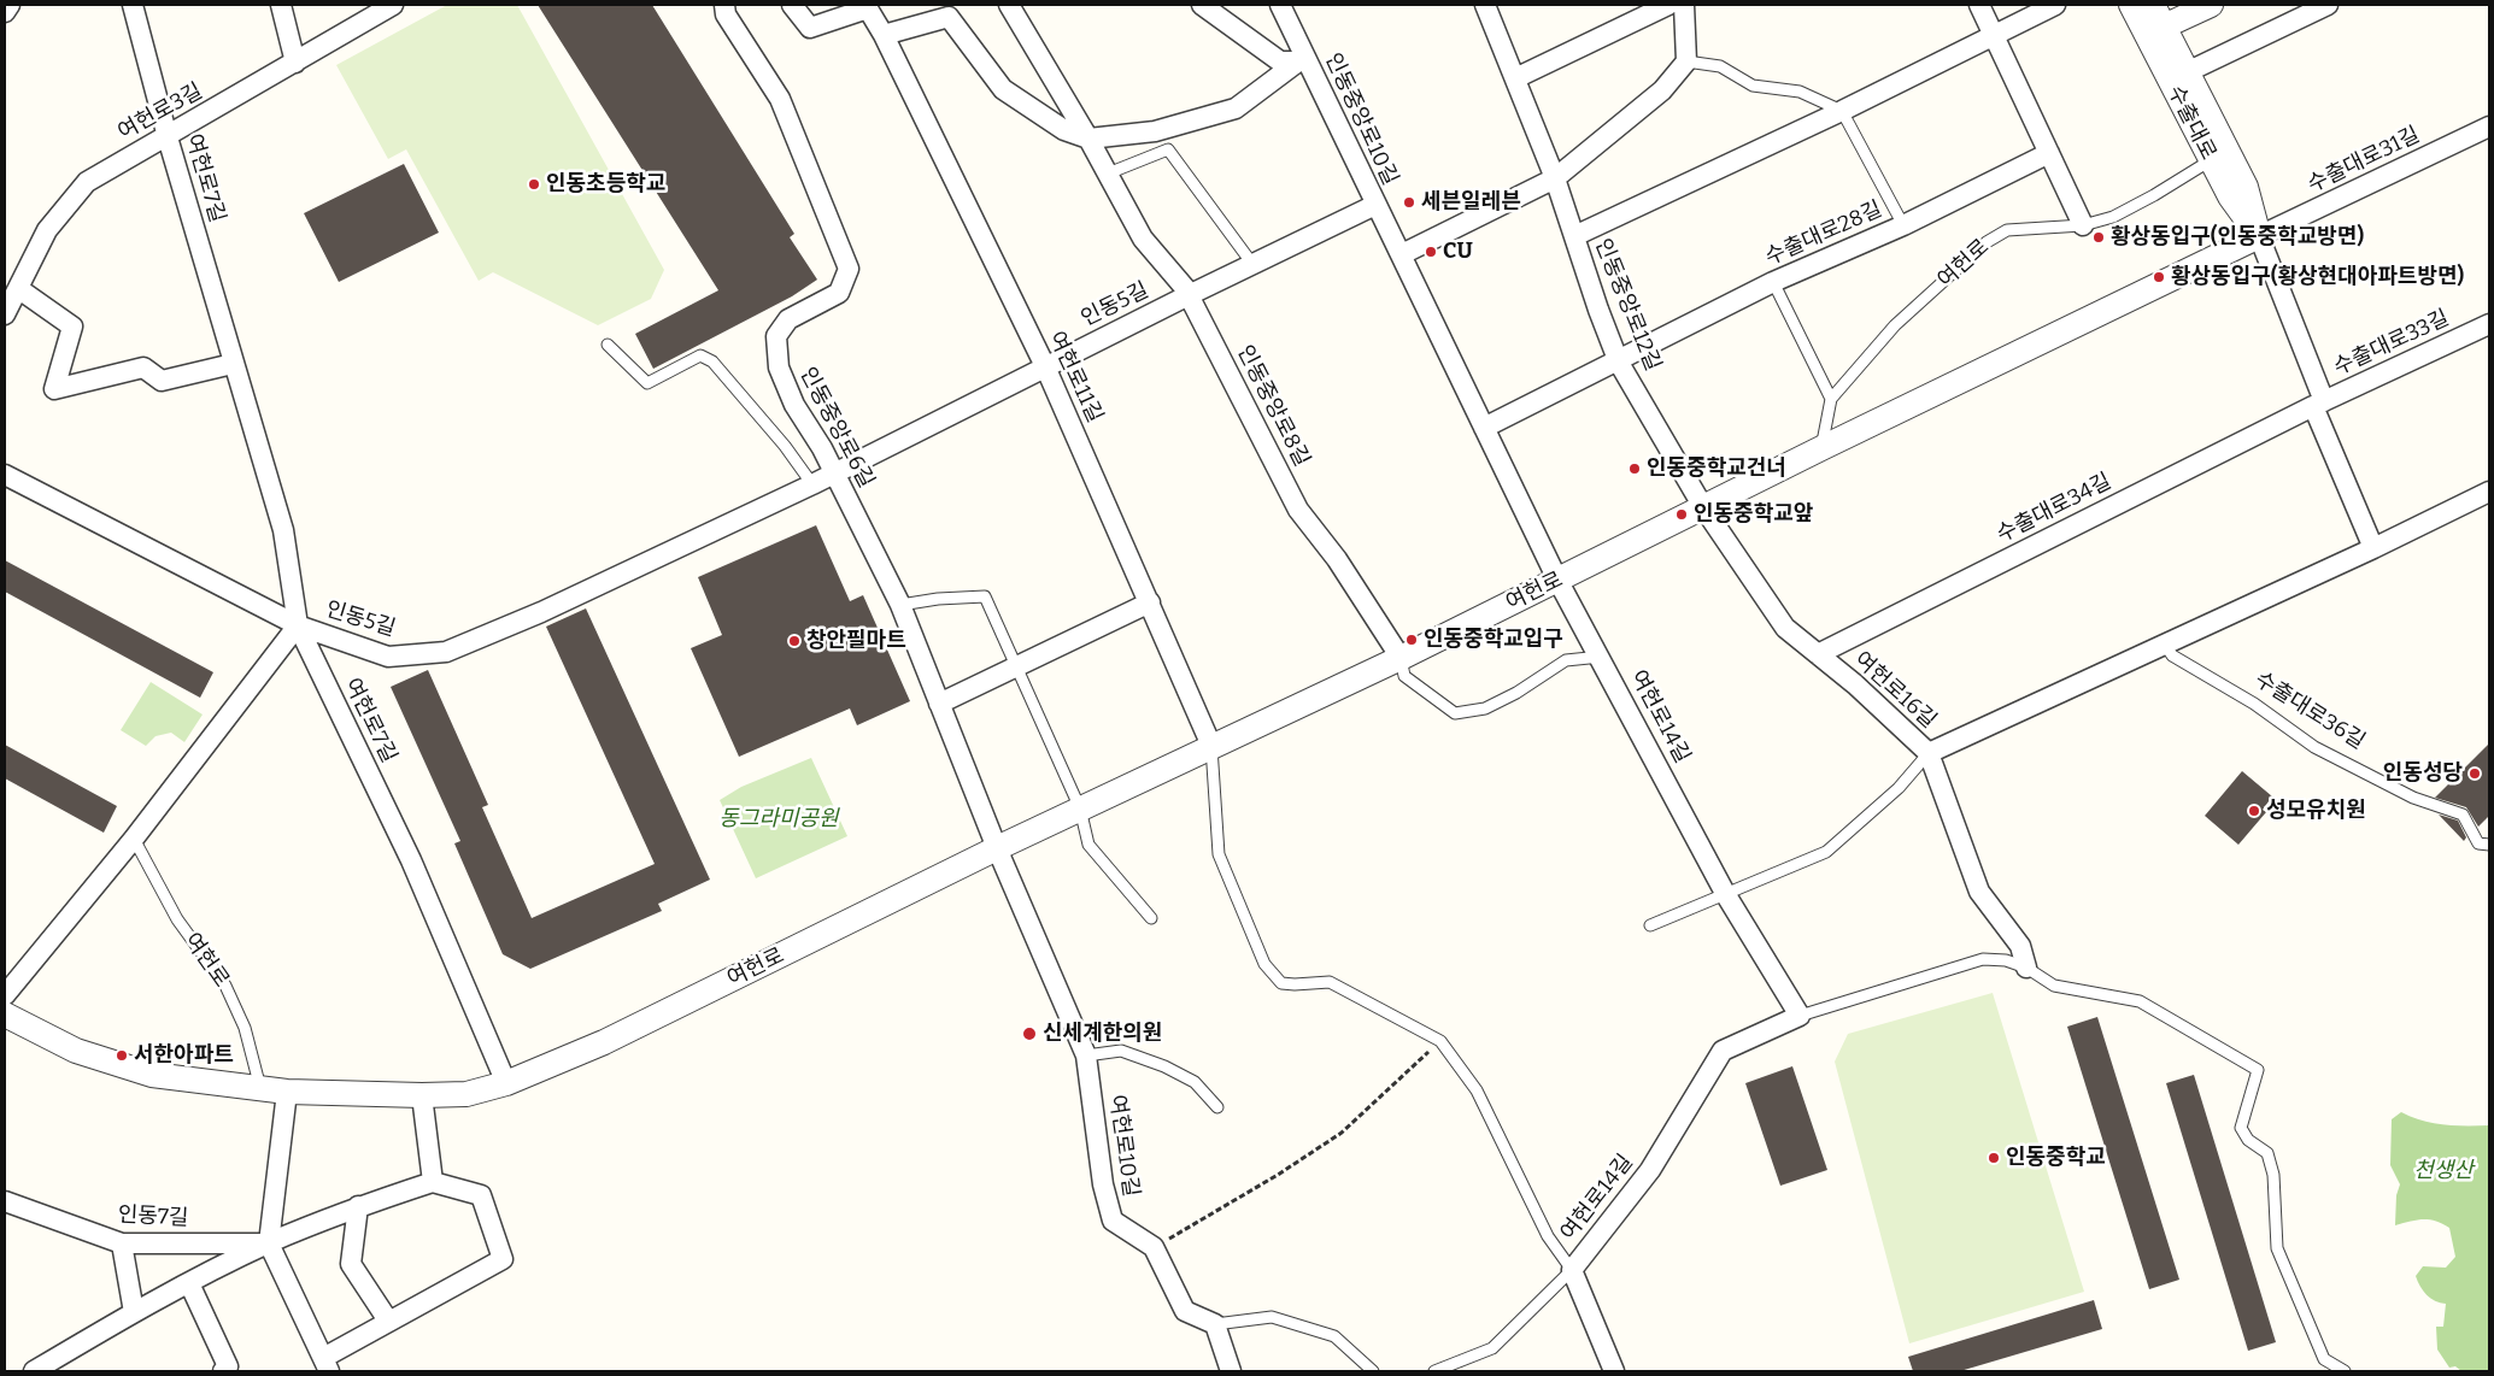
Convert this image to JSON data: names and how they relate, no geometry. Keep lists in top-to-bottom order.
{
  "streets": {
    "street": [
      "여헌로3길",
      "인동중앙로10길",
      "수출대로",
      "수출대로31길",
      "여헌로7길",
      "수출대로28길",
      "여헌로",
      "인동5길",
      "인동중앙로12길",
      "수출대로33길",
      "여헌로11길",
      "인동중앙로8길",
      "인동중앙로6길",
      "수출대로34길",
      "여헌로16길",
      "여헌로14길",
      "여헌로10길",
      "인동7길"
    ],
    "lane": ["수출대로36길"]
  },
  "crossings": [
    ["여헌로3길", "여헌로7길"],
    ["인동중앙로10길", "여헌로"],
    ["인동중앙로10길", "인동5길"],
    ["인동중앙로10길", "여헌로14길"],
    ["수출대로", "수출대로31길"],
    ["수출대로", "여헌로"],
    ["수출대로", "수출대로33길"],
    ["수출대로", "수출대로34길"],
    ["수출대로31길", "여헌로"],
    ["여헌로7길", "여헌로"],
    ["여헌로7길", "인동5길"],
    ["수출대로28길", "인동중앙로12길"],
    ["여헌로", "인동중앙로12길"],
    ["여헌로", "여헌로11길"],
    ["여헌로", "인동중앙로8길"],
    ["여헌로", "인동중앙로6길"],
    ["여헌로", "여헌로16길"],
    ["여헌로", "여헌로14길"],
    ["여헌로", "여헌로10길"],
    ["인동5길", "여헌로11길"],
    ["인동5길", "인동중앙로8길"],
    ["인동5길", "인동중앙로6길"],
    ["인동중앙로12길", "여헌로16길"],
    ["수출대로33길", "수출대로34길"],
    ["여헌로11길", "여헌로14길"],
    ["인동중앙로6길", "여헌로10길"],
    ["수출대로34길", "여헌로16길"]
  ],
  "parks": ["동그라미공원", "천생산"],
  "places": [
    "인동초등학교",
    "세븐일레븐",
    "황상동입구(인동중학교방면)",
    "CU",
    "황상동입구(황상현대아파트방면)",
    "인동중학교건너",
    "인동중학교앞",
    "인동중학교입구",
    "창안필마트",
    "인동성당",
    "성모유치원",
    "신세계한의원",
    "서한아파트",
    "인동중학교"
  ]
}
